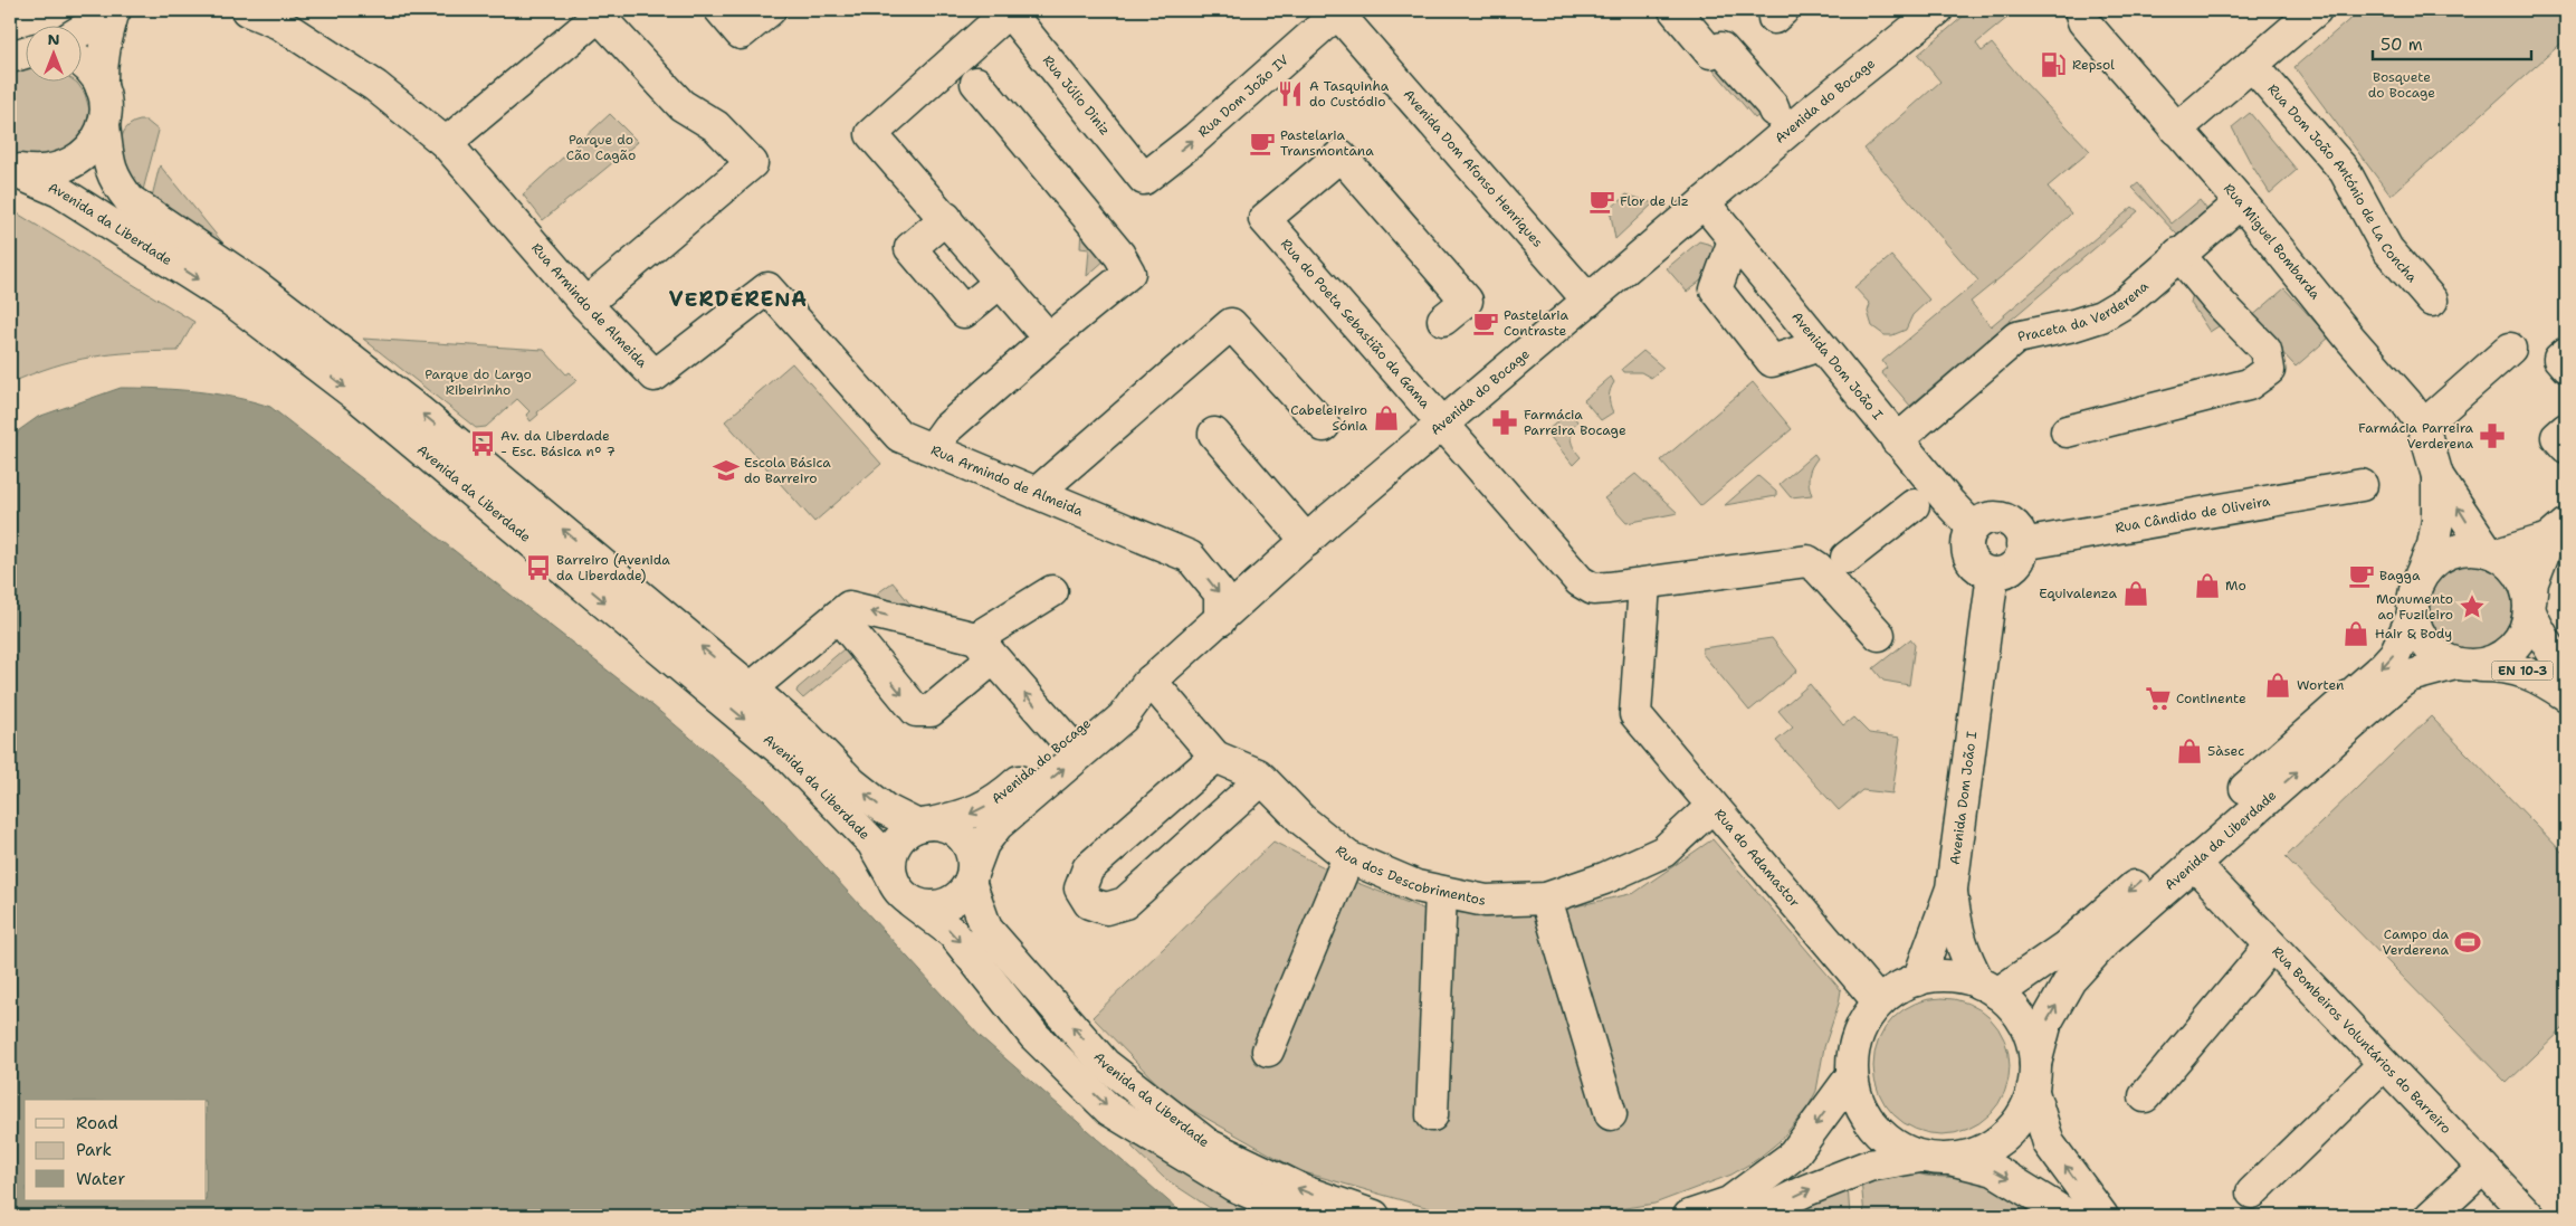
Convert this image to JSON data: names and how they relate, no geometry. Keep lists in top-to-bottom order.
{
  "streets": {
    "street": [
      "Rua Júlio Diniz",
      "Rua Dom João IV",
      "Avenida do Bocage",
      "Avenida Dom Afonso Henriques",
      "Rua Dom João António de La Concha",
      "Avenida da Liberdade",
      "Rua Miguel Bombarda",
      "Rua Armindo de Almeida",
      "Praceta da Verderena",
      "Rua do Poeta Sebastião da Gama",
      "Avenida Dom João I",
      "Rua Cândido de Oliveira",
      "EN 10-3",
      "Rua do Adamastor",
      "Rua dos Descobrimentos",
      "Rua Bombeiros Voluntários do Barreiro"
    ]
  },
  "crossings": [
    ["Rua Júlio Diniz", "Rua Dom João IV"],
    ["Rua Dom João IV", "Avenida Dom Afonso Henriques"],
    ["Avenida do Bocage", "Avenida Dom Afonso Henriques"],
    ["Avenida do Bocage", "Avenida da Liberdade"],
    ["Avenida do Bocage", "Rua Armindo de Almeida"],
    ["Avenida do Bocage", "Rua do Poeta Sebastião da Gama"],
    ["Avenida do Bocage", "Avenida Dom João I"],
    ["Avenida do Bocage", "Rua dos Descobrimentos"],
    ["Avenida da Liberdade", "Rua Miguel Bombarda"],
    ["Avenida da Liberdade", "Avenida Dom João I"],
    ["Avenida da Liberdade", "EN 10-3"],
    ["Avenida da Liberdade", "Rua do Adamastor"],
    ["Avenida da Liberdade", "Rua Bombeiros Voluntários do Barreiro"],
    ["Rua Miguel Bombarda", "Praceta da Verderena"],
    ["Rua Miguel Bombarda", "EN 10-3"],
    ["Praceta da Verderena", "Avenida Dom João I"],
    ["Rua do Poeta Sebastião da Gama", "Rua do Adamastor"],
    ["Avenida Dom João I", "Rua Cândido de Oliveira"],
    ["Avenida Dom João I", "Rua do Adamastor"],
    ["Rua do Adamastor", "Rua dos Descobrimentos"]
  ],
  "one_way": ["Rua Dom João IV"],
  "districts": ["VERDERENA"],
  "parks": ["Bosquete do Bocage", "Parque do Cão Cagão", "Parque do Largo Ribeirinho"],
  "places": {
    "fuel station": ["Repsol"],
    "restaurant": ["A Tasquinha do Custódio"],
    "cafe": [
      "Pastelaria Transmontana",
      "Flor de Liz",
      "Pastelaria Contraste",
      "Bagga"
    ],
    "shop": [
      "Cabeleireiro Sónia",
      "Mo",
      "Equivalenza",
      "Hair & Body",
      "Worten",
      "5àsec"
    ],
    "pharmacy": ["Farmácia Parreira Bocage", "Farmácia Parreira Verderena"],
    "bus stop": ["Av. da Liberdade - Esc. Básica nº 7", "Barreiro (Avenida da Liberdade)"],
    "school or university": ["Escola Básica do Barreiro"],
    "place": ["Monumento ao Fuzileiro"],
    "supermarket": ["Continente"],
    "sports": ["Campo da Verderena"]
  },
  "legend": ["Road", "Park", "Water"],
  "scale_bar": "50 m",
  "north": "top"
}
